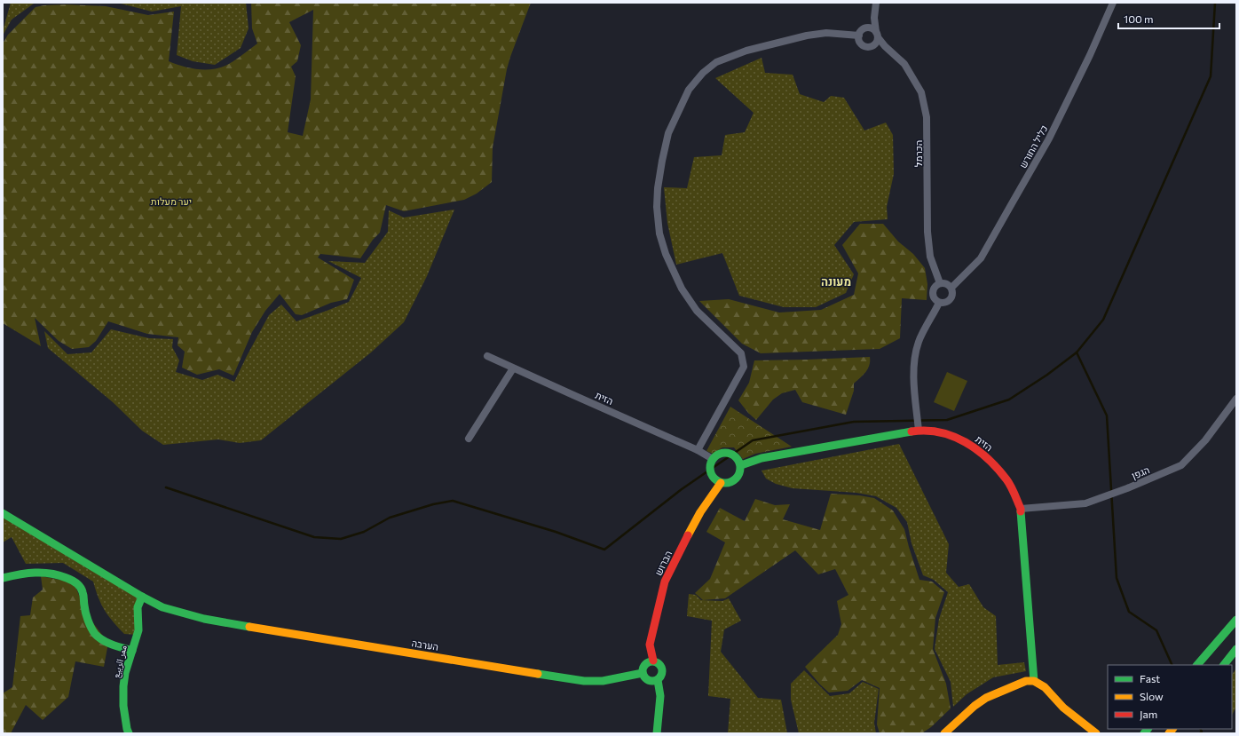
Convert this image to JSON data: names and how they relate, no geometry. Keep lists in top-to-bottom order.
{
  "streets": {
    "main road": [
      "הזית",
      "הברוש",
      "הערבה",
      "ممر الربيع"
    ],
    "street": ["כליל החורש", "הכרמל", "הגפן"]
  },
  "crossings": [
    ["כליל החורש", "הכרמל"],
    ["הזית", "הגפן"],
    ["הזית", "הברוש"],
    ["הברוש", "הערבה"],
    ["הערבה", "ممر الربيع"]
  ],
  "districts": ["מעונה"],
  "parks": ["יער מעלות"],
  "legend": ["Fast", "Slow", "Jam"],
  "scale_bar": "100 m"
}
